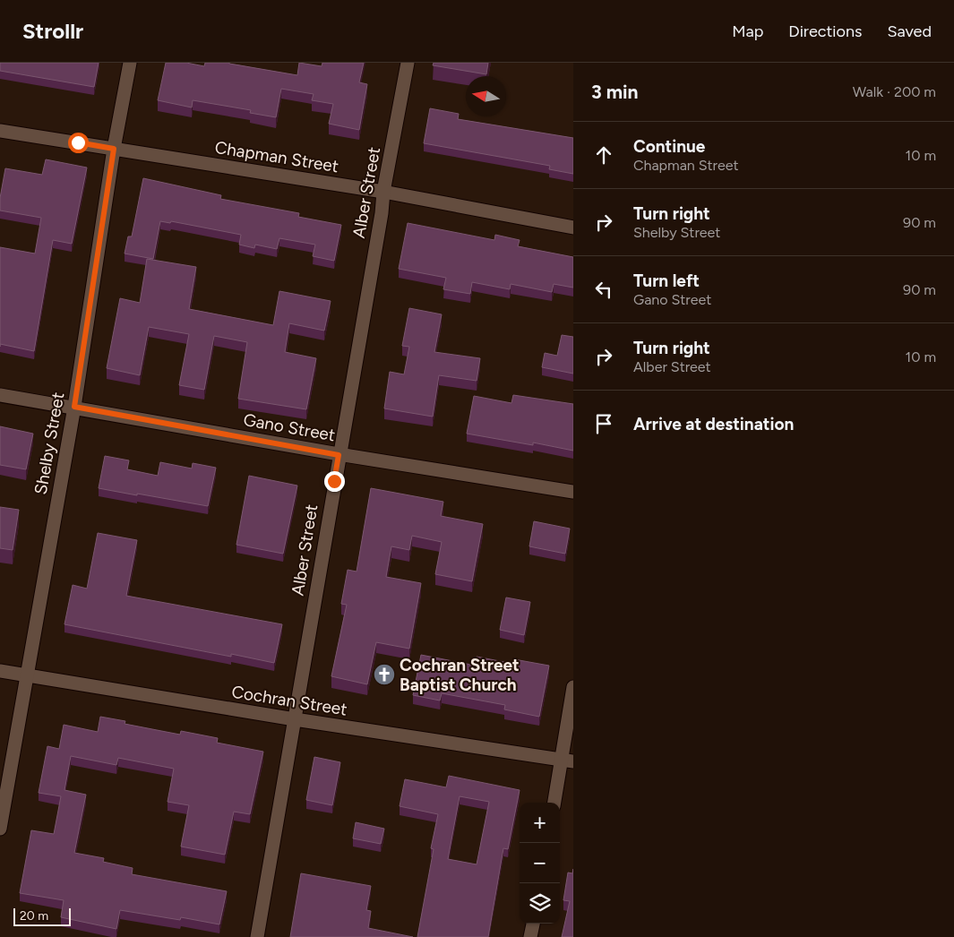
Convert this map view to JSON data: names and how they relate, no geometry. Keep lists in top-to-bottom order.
{
  "streets": {
    "street": [
      "Chapman Street",
      "Alber Street",
      "Gano Street",
      "Shelby Street",
      "Cochran Street"
    ]
  },
  "crossings": [
    ["Chapman Street", "Alber Street"],
    ["Chapman Street", "Shelby Street"],
    ["Alber Street", "Gano Street"],
    ["Alber Street", "Cochran Street"],
    ["Gano Street", "Shelby Street"],
    ["Shelby Street", "Cochran Street"]
  ],
  "places": {
    "church": ["Cochran Street Baptist Church"]
  },
  "scale_bar": "20 m",
  "north": "left",
  "page": {
    "header": "Strollr",
    "nav": ["Map", "Directions", "Saved"],
    "heading": ["3 min", "Walk · 200 m"],
    "list": [
      ["Continue", "Chapman Street", "10 m"],
      ["Turn right", "Shelby Street", "90 m"],
      ["Turn left", "Gano Street", "90 m"],
      ["Turn right", "Alber Street", "10 m"],
      "Arrive at destination"
    ],
    "map_buttons": ["+", "−"],
    "scale": "20 m"
  }
}
